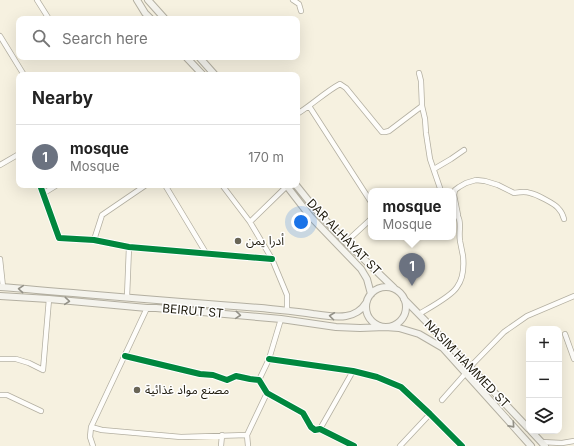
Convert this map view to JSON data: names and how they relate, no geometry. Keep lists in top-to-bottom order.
{
  "streets": {
    "main road": ["DAR ALHAYAT ST", "BEIRUT ST", "NASIM HAMMED ST"]
  },
  "crossings": [
    ["DAR ALHAYAT ST", "BEIRUT ST"],
    ["DAR ALHAYAT ST", "NASIM HAMMED ST"],
    ["BEIRUT ST", "NASIM HAMMED ST"]
  ],
  "places": ["أدرا يمن", "مصنع مواد غذائية"],
  "page": {
    "search": "Search here",
    "heading": "Nearby",
    "list": [
      {
        "mark": "1",
        "name": "mosque",
        "note": "Mosque",
        "value": "170 m"
      }
    ],
    "popup": ["mosque", "Mosque"],
    "pins": "1",
    "map_buttons": ["+", "−"]
  }
}
